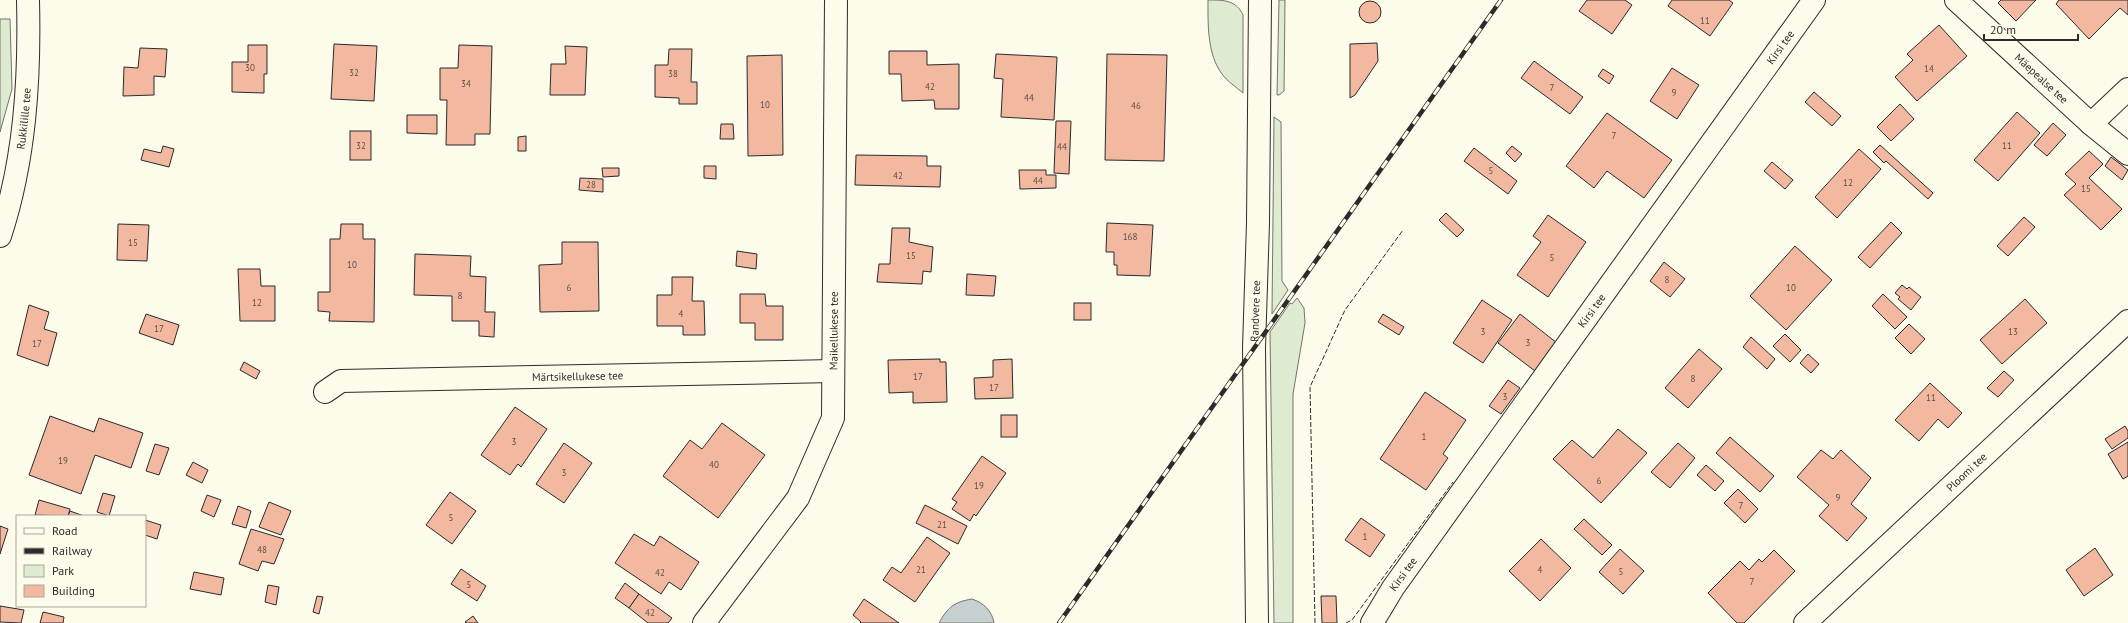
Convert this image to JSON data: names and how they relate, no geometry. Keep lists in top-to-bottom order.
{
  "streets": {
    "street": [
      "Kirsi tee",
      "Mäepealse tee",
      "Rukkilille tee",
      "Randvere tee",
      "Maikellukese tee",
      "Märtsikellukese tee",
      "Ploomi tee"
    ]
  },
  "crossings": [
    ["Maikellukese tee", "Märtsikellukese tee"]
  ],
  "house_numbers": [
    "11",
    "30",
    "14",
    "32",
    "38",
    "34",
    "42",
    "7",
    "9",
    "44",
    "10",
    "46",
    "7",
    "32",
    "11",
    "44",
    "5",
    "42",
    "44",
    "12",
    "28",
    "15",
    "168",
    "15",
    "15",
    "5",
    "10",
    "8",
    "6",
    "10",
    "8",
    "12",
    "4",
    "17",
    "3",
    "13",
    "3",
    "17",
    "17",
    "8",
    "17",
    "3",
    "11",
    "1",
    "3",
    "19",
    "40",
    "3",
    "6",
    "19",
    "9",
    "7",
    "5",
    "21",
    "1",
    "48",
    "21",
    "4",
    "5",
    "42",
    "7",
    "5",
    "42"
  ],
  "legend": [
    "Road",
    "Railway",
    "Park",
    "Building"
  ],
  "scale_bar": "20 m"
}
